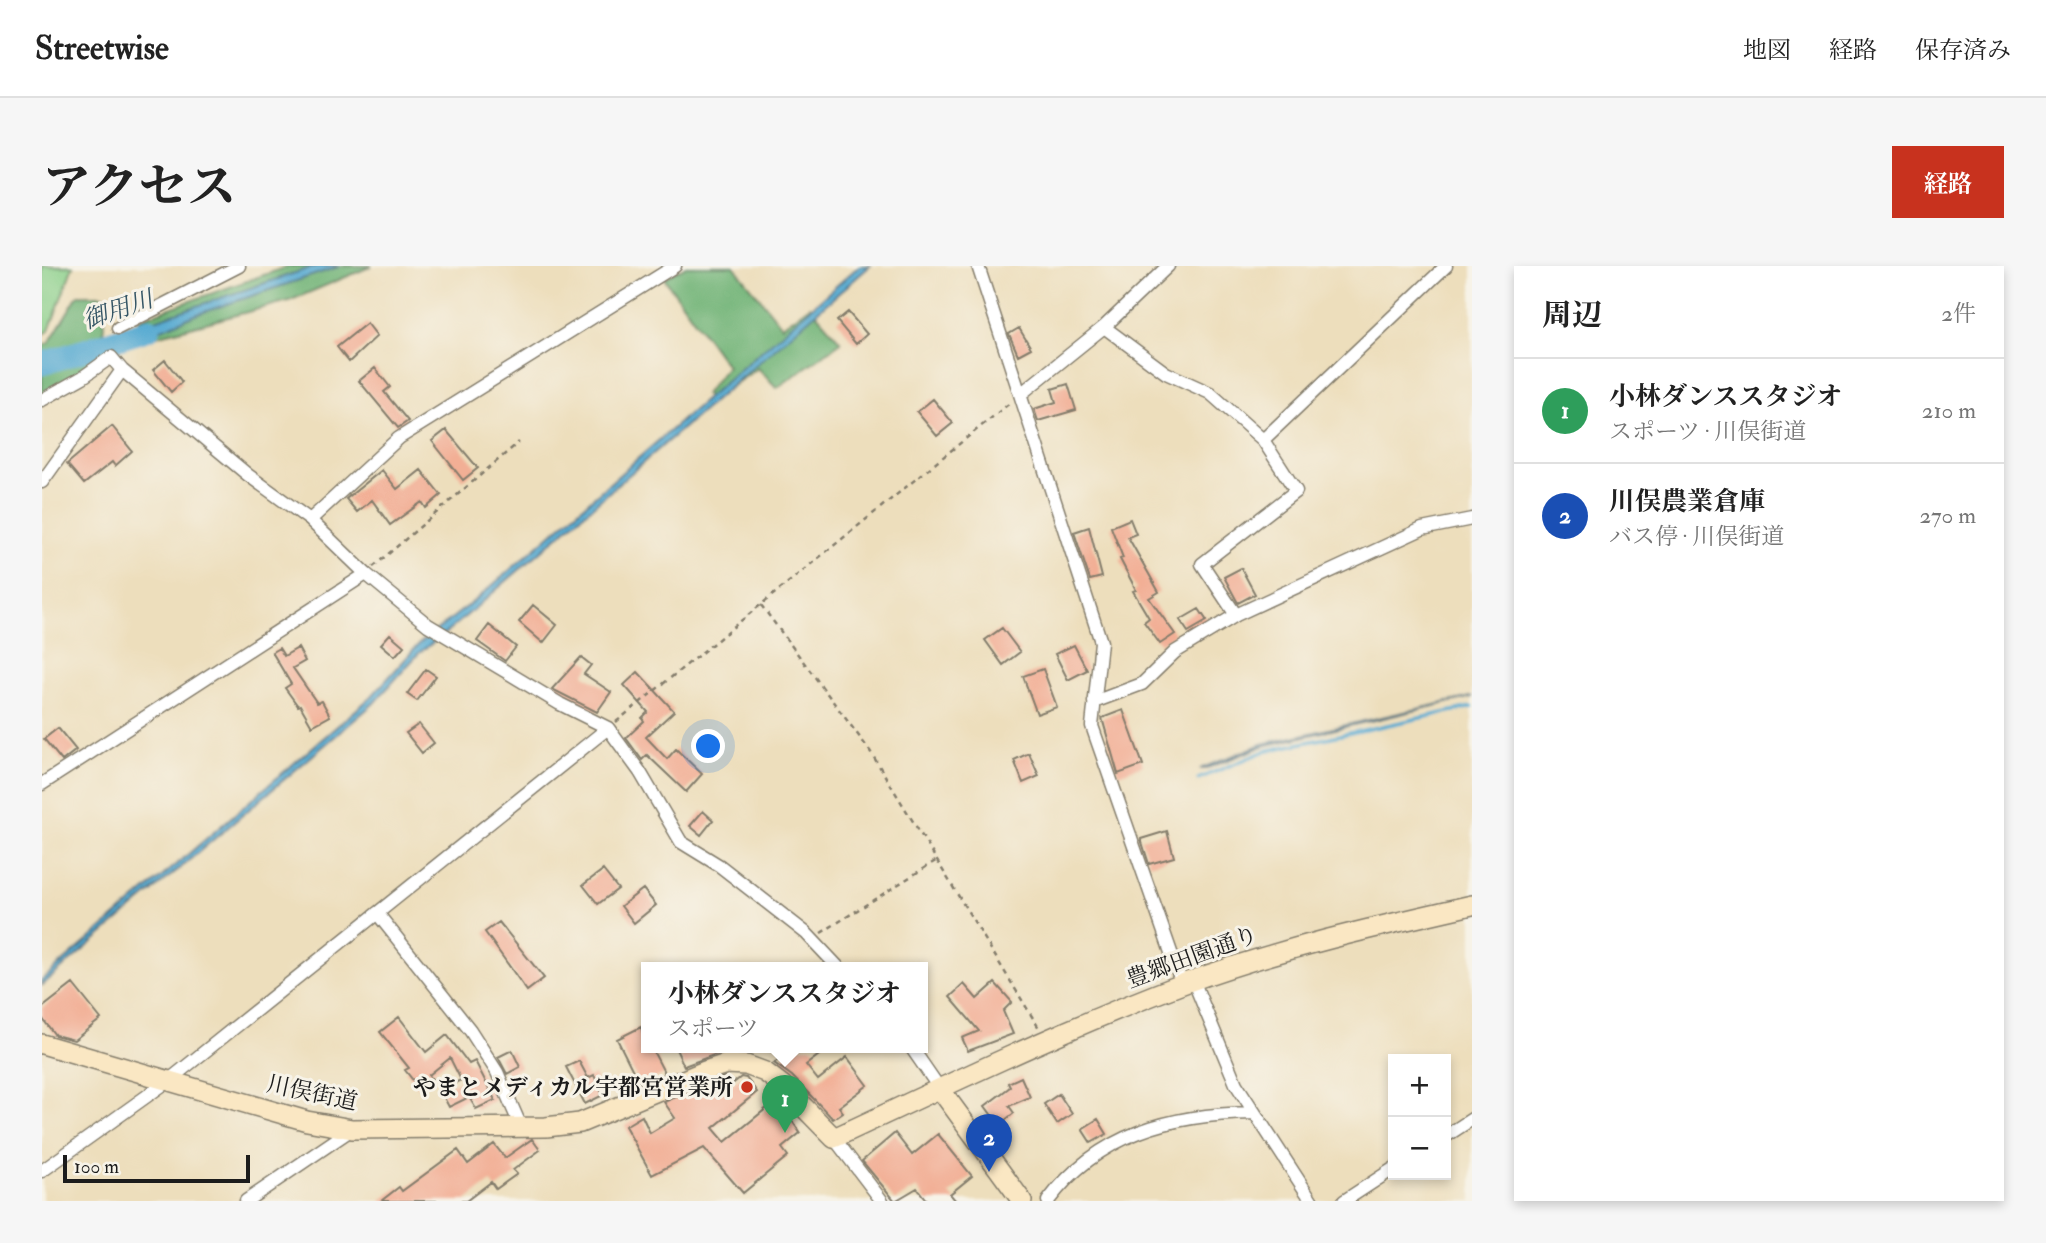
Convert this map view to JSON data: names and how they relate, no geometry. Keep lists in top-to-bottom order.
{
  "streets": {
    "main road": ["豊郷田園通り", "川俣街道"]
  },
  "water": ["御用川"],
  "places": ["やまとメディカル宇都宮営業所"],
  "scale_bar": "100 m",
  "page": {
    "header": "Streetwise",
    "nav": ["地図", "経路", "保存済み"],
    "buttons": "経路",
    "title": "アクセス",
    "heading": ["周辺", "2件"],
    "list": [
      {
        "mark": "1",
        "name": "小林ダンススタジオ",
        "note": "スポーツ · 川俣街道",
        "value": "210 m"
      },
      {
        "mark": "2",
        "name": "川俣農業倉庫",
        "note": "バス停 · 川俣街道",
        "value": "270 m"
      }
    ],
    "popup": ["小林ダンススタジオ", "スポーツ"],
    "map_buttons": ["+", "−"],
    "pins": ["1", "2"],
    "scale": "100 m"
  }
}
